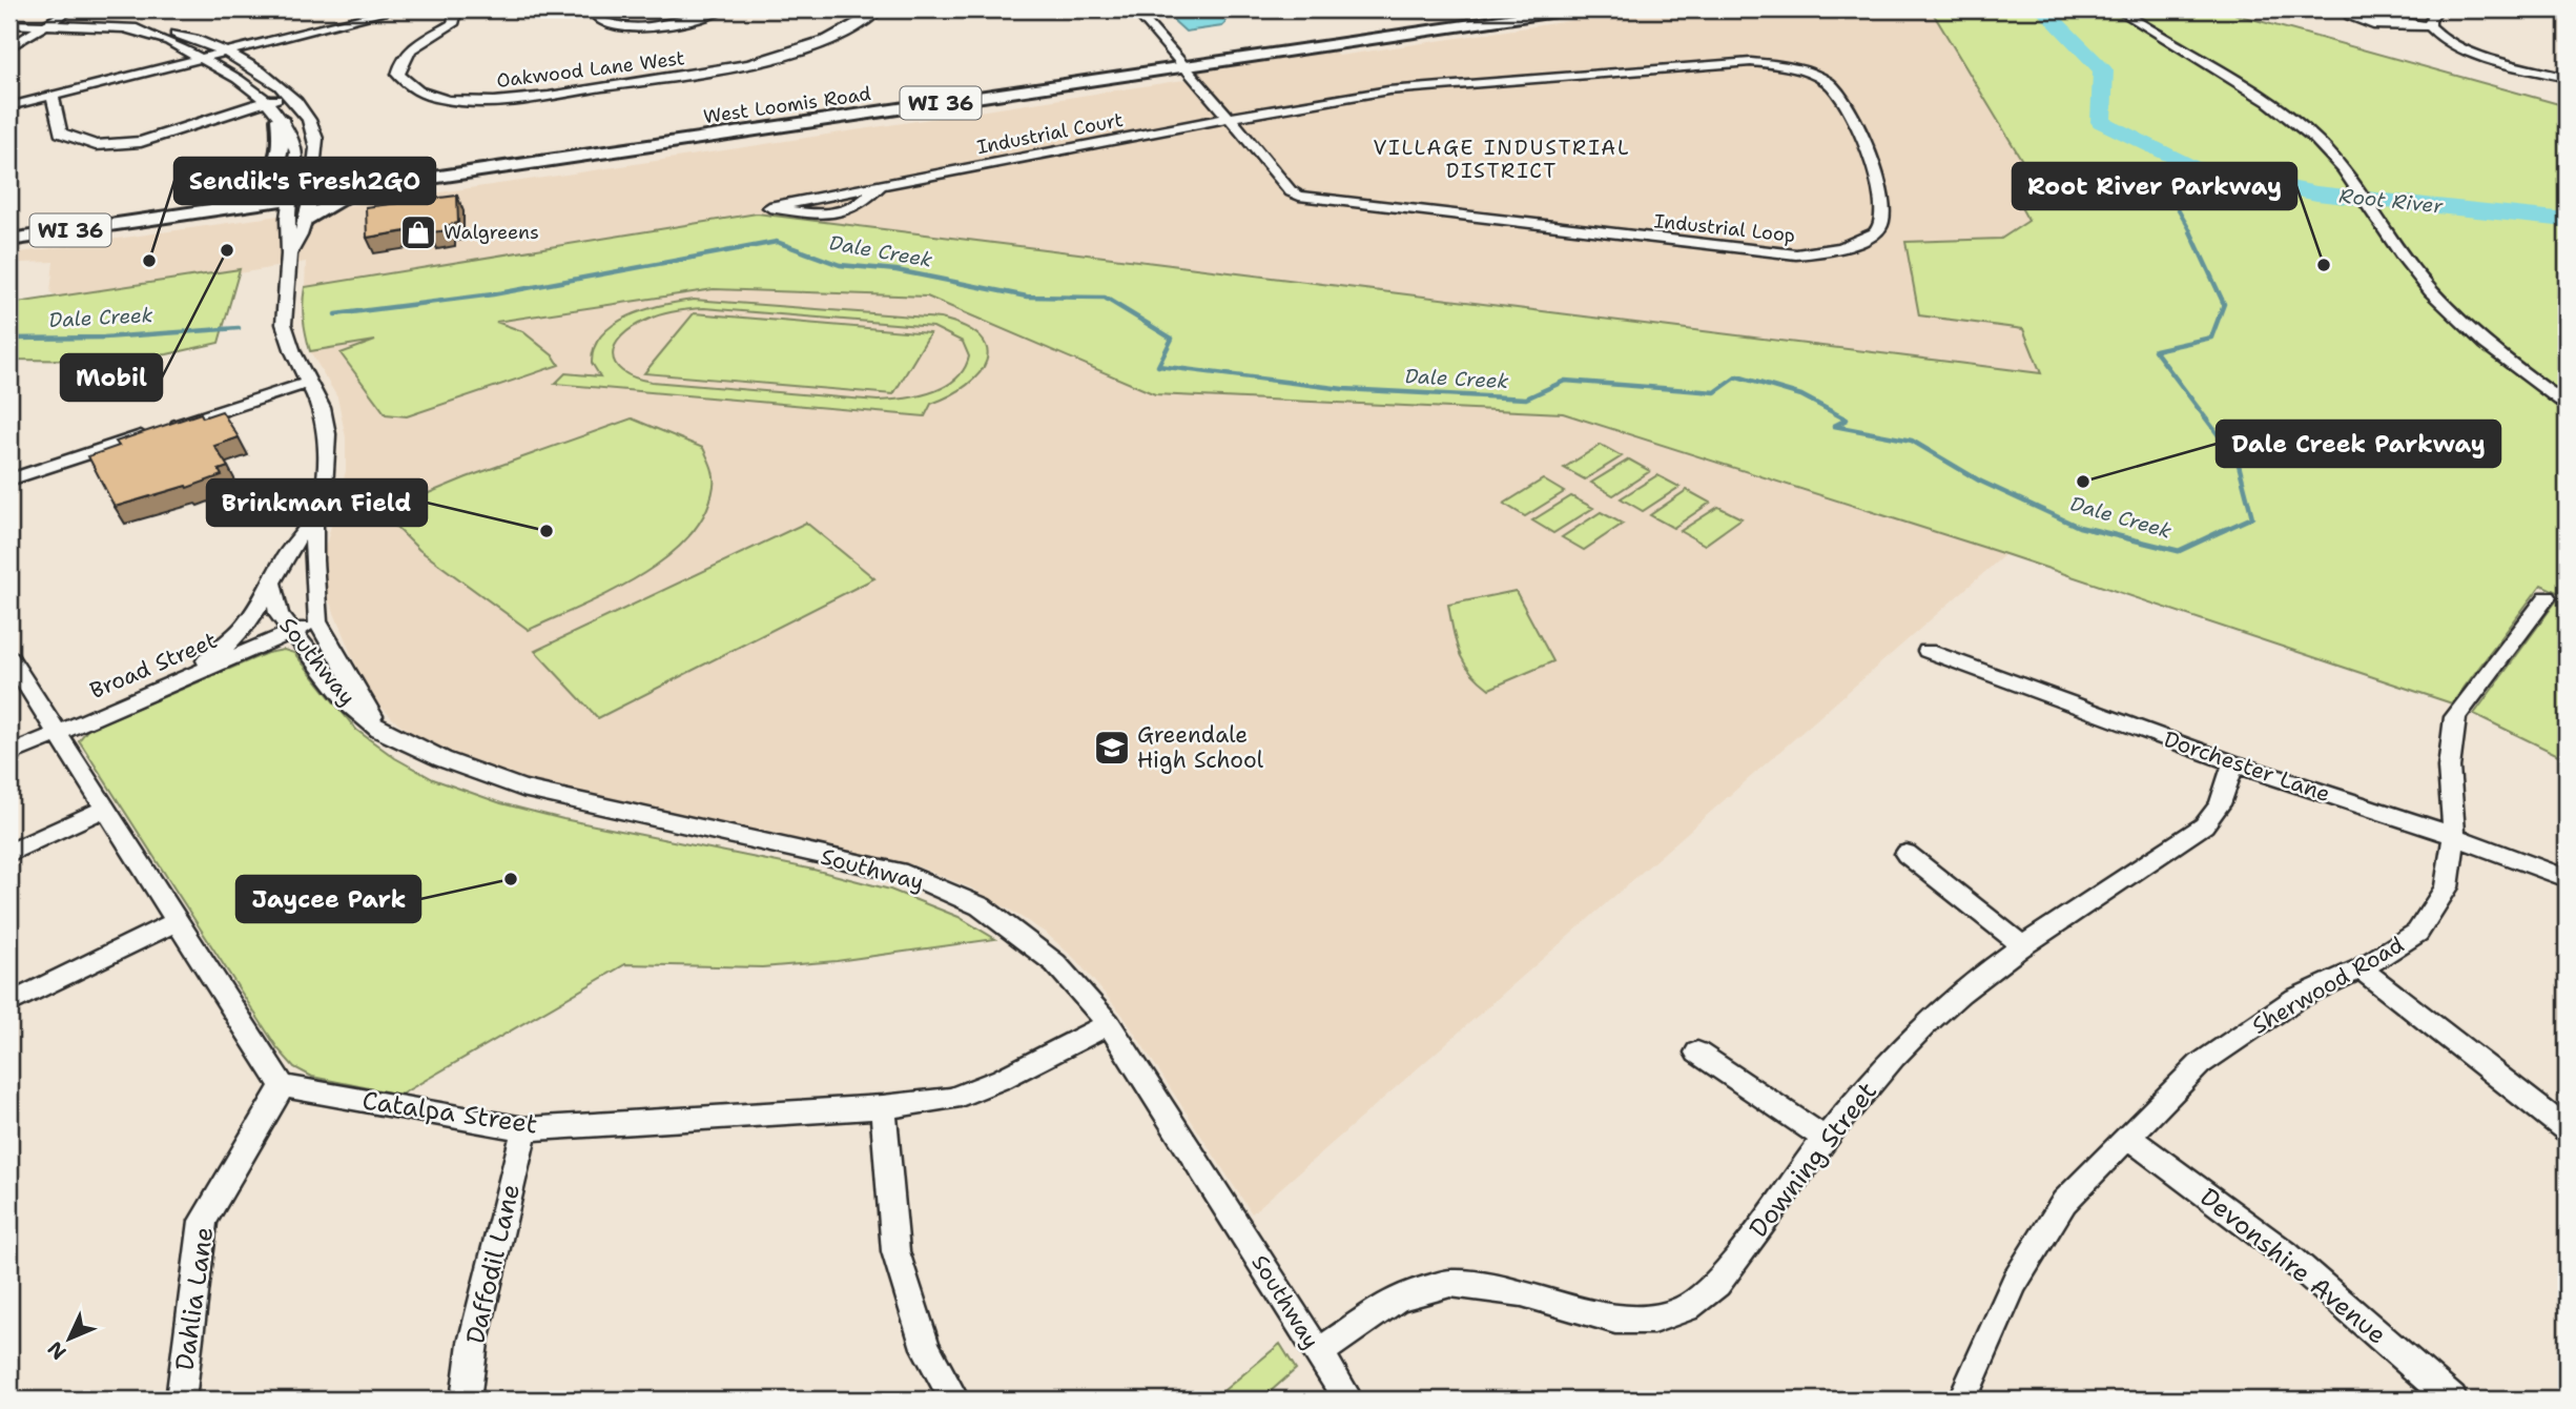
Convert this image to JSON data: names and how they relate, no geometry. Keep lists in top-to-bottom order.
{
  "streets": {
    "main road": ["WI 36", "West Loomis Road"],
    "street": [
      "Oakwood Lane West",
      "Industrial Court",
      "Industrial Loop",
      "Southway",
      "Broad Street",
      "Dorchester Lane",
      "Sherwood Road",
      "Catalpa Street",
      "Downing Street",
      "Daffodil Lane",
      "Devonshire Avenue",
      "Dahlia Lane"
    ]
  },
  "crossings": [
    ["West Loomis Road", "Industrial Loop"],
    ["West Loomis Road", "Southway"],
    ["Industrial Court", "Industrial Loop"],
    ["Southway", "Broad Street"],
    ["Southway", "Catalpa Street"],
    ["Southway", "Downing Street"],
    ["Dorchester Lane", "Sherwood Road"],
    ["Dorchester Lane", "Downing Street"],
    ["Sherwood Road", "Devonshire Avenue"],
    ["Catalpa Street", "Daffodil Lane"],
    ["Catalpa Street", "Dahlia Lane"]
  ],
  "districts": ["VILLAGE INDUSTRIAL DISTRICT"],
  "water": ["Root River", "Dale Creek"],
  "places": {
    "shop": ["Walgreens"],
    "other": [
      "Mobil",
      "Sendik's Fresh2GO",
      "Root River Parkway",
      "Dale Creek Parkway",
      "Brinkman Field",
      "Jaycee Park"
    ],
    "school or university": ["Greendale High School"]
  },
  "north": "bottom left"
}
